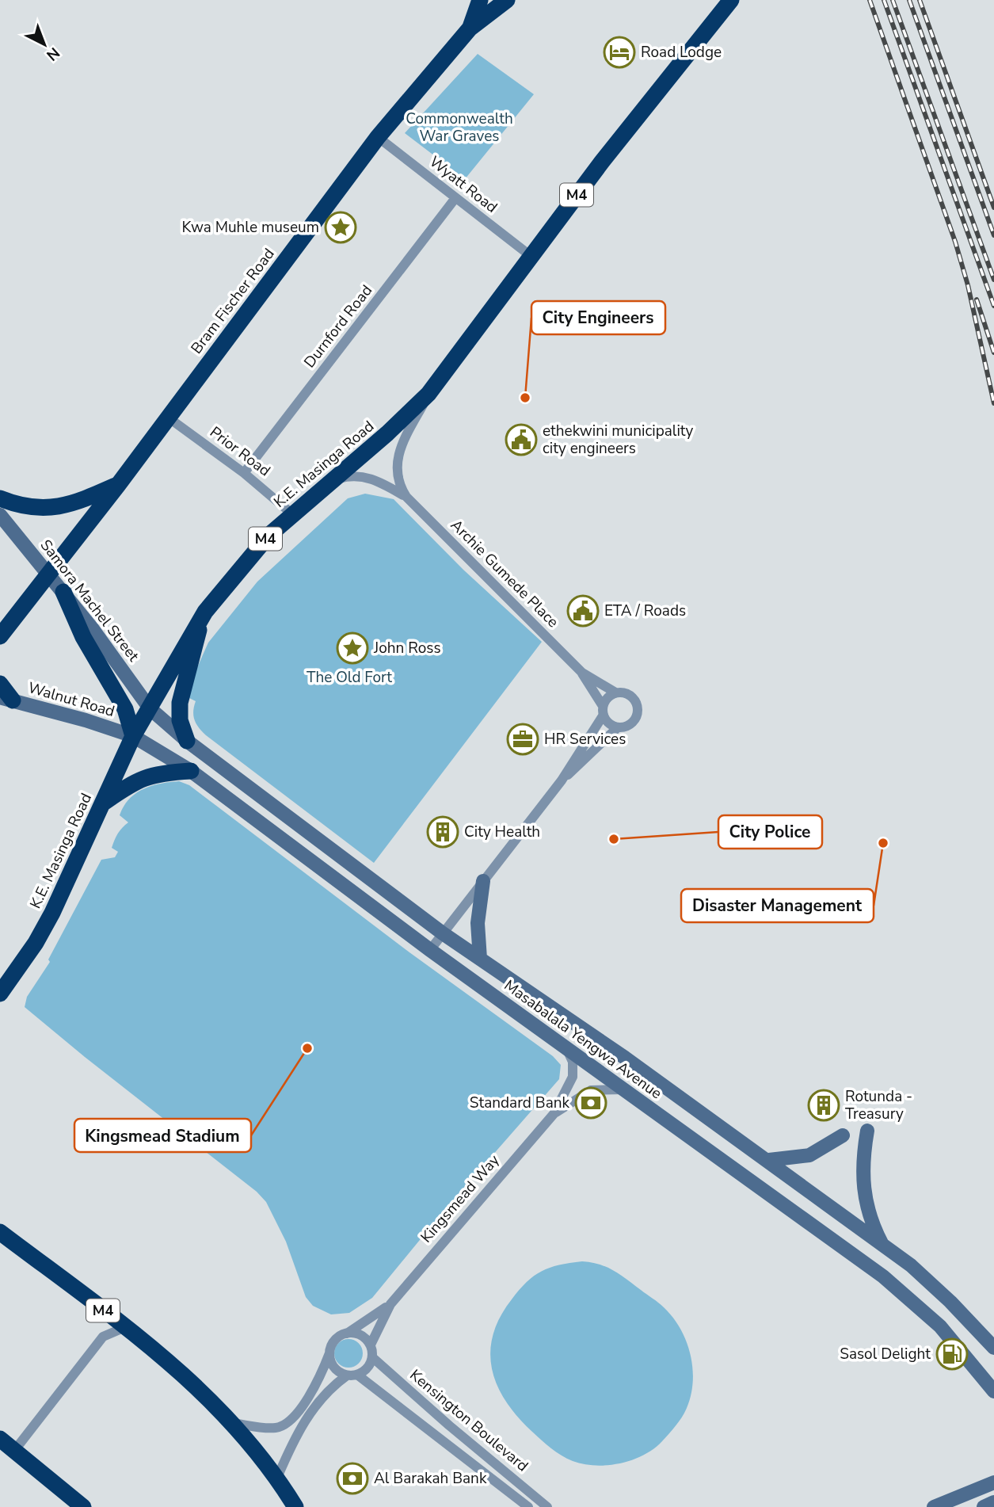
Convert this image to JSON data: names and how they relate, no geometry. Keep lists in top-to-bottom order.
{
  "streets": {
    "highway": ["M4", "Bram Fischer Road", "K.E. Masinga Road"],
    "main road": ["Samora Machel Street", "Walnut Road", "Masabalala Yengwa Avenue"],
    "street": [
      "Wyatt Road",
      "Durnford Road",
      "Prior Road",
      "Archie Gumede Place",
      "Kingsmead Way",
      "Kensington Boulevard"
    ]
  },
  "crossings": [
    ["Wyatt Road", "Bram Fischer Road"],
    ["Wyatt Road", "Durnford Road"],
    ["Wyatt Road", "K.E. Masinga Road"],
    ["Bram Fischer Road", "Prior Road"],
    ["Bram Fischer Road", "Samora Machel Street"],
    ["Durnford Road", "Prior Road"],
    ["Prior Road", "K.E. Masinga Road"],
    ["K.E. Masinga Road", "Archie Gumede Place"],
    ["K.E. Masinga Road", "Samora Machel Street"],
    ["K.E. Masinga Road", "Walnut Road"],
    ["K.E. Masinga Road", "Masabalala Yengwa Avenue"],
    ["Samora Machel Street", "Masabalala Yengwa Avenue"],
    ["Walnut Road", "Masabalala Yengwa Avenue"],
    ["Masabalala Yengwa Avenue", "Kingsmead Way"],
    ["Kingsmead Way", "Kensington Boulevard"]
  ],
  "parks": ["Commonwealth War Graves", "The Old Fort"],
  "places": {
    "hotel": ["Road Lodge"],
    "place": ["Kwa Muhle museum", "John Ross"],
    "other": [
      "City Engineers",
      "City Police",
      "Disaster Management",
      "Kingsmead Stadium"
    ],
    "public building": ["ethekwini municipality city engineers", "ETA / Roads"],
    "office": ["HR Services"],
    "building": ["City Health", "Rotunda - Treasury"],
    "bank": ["Standard Bank", "Al Barakah Bank"],
    "fuel station": ["Sasol Delight"]
  },
  "north": "bottom right"
}
